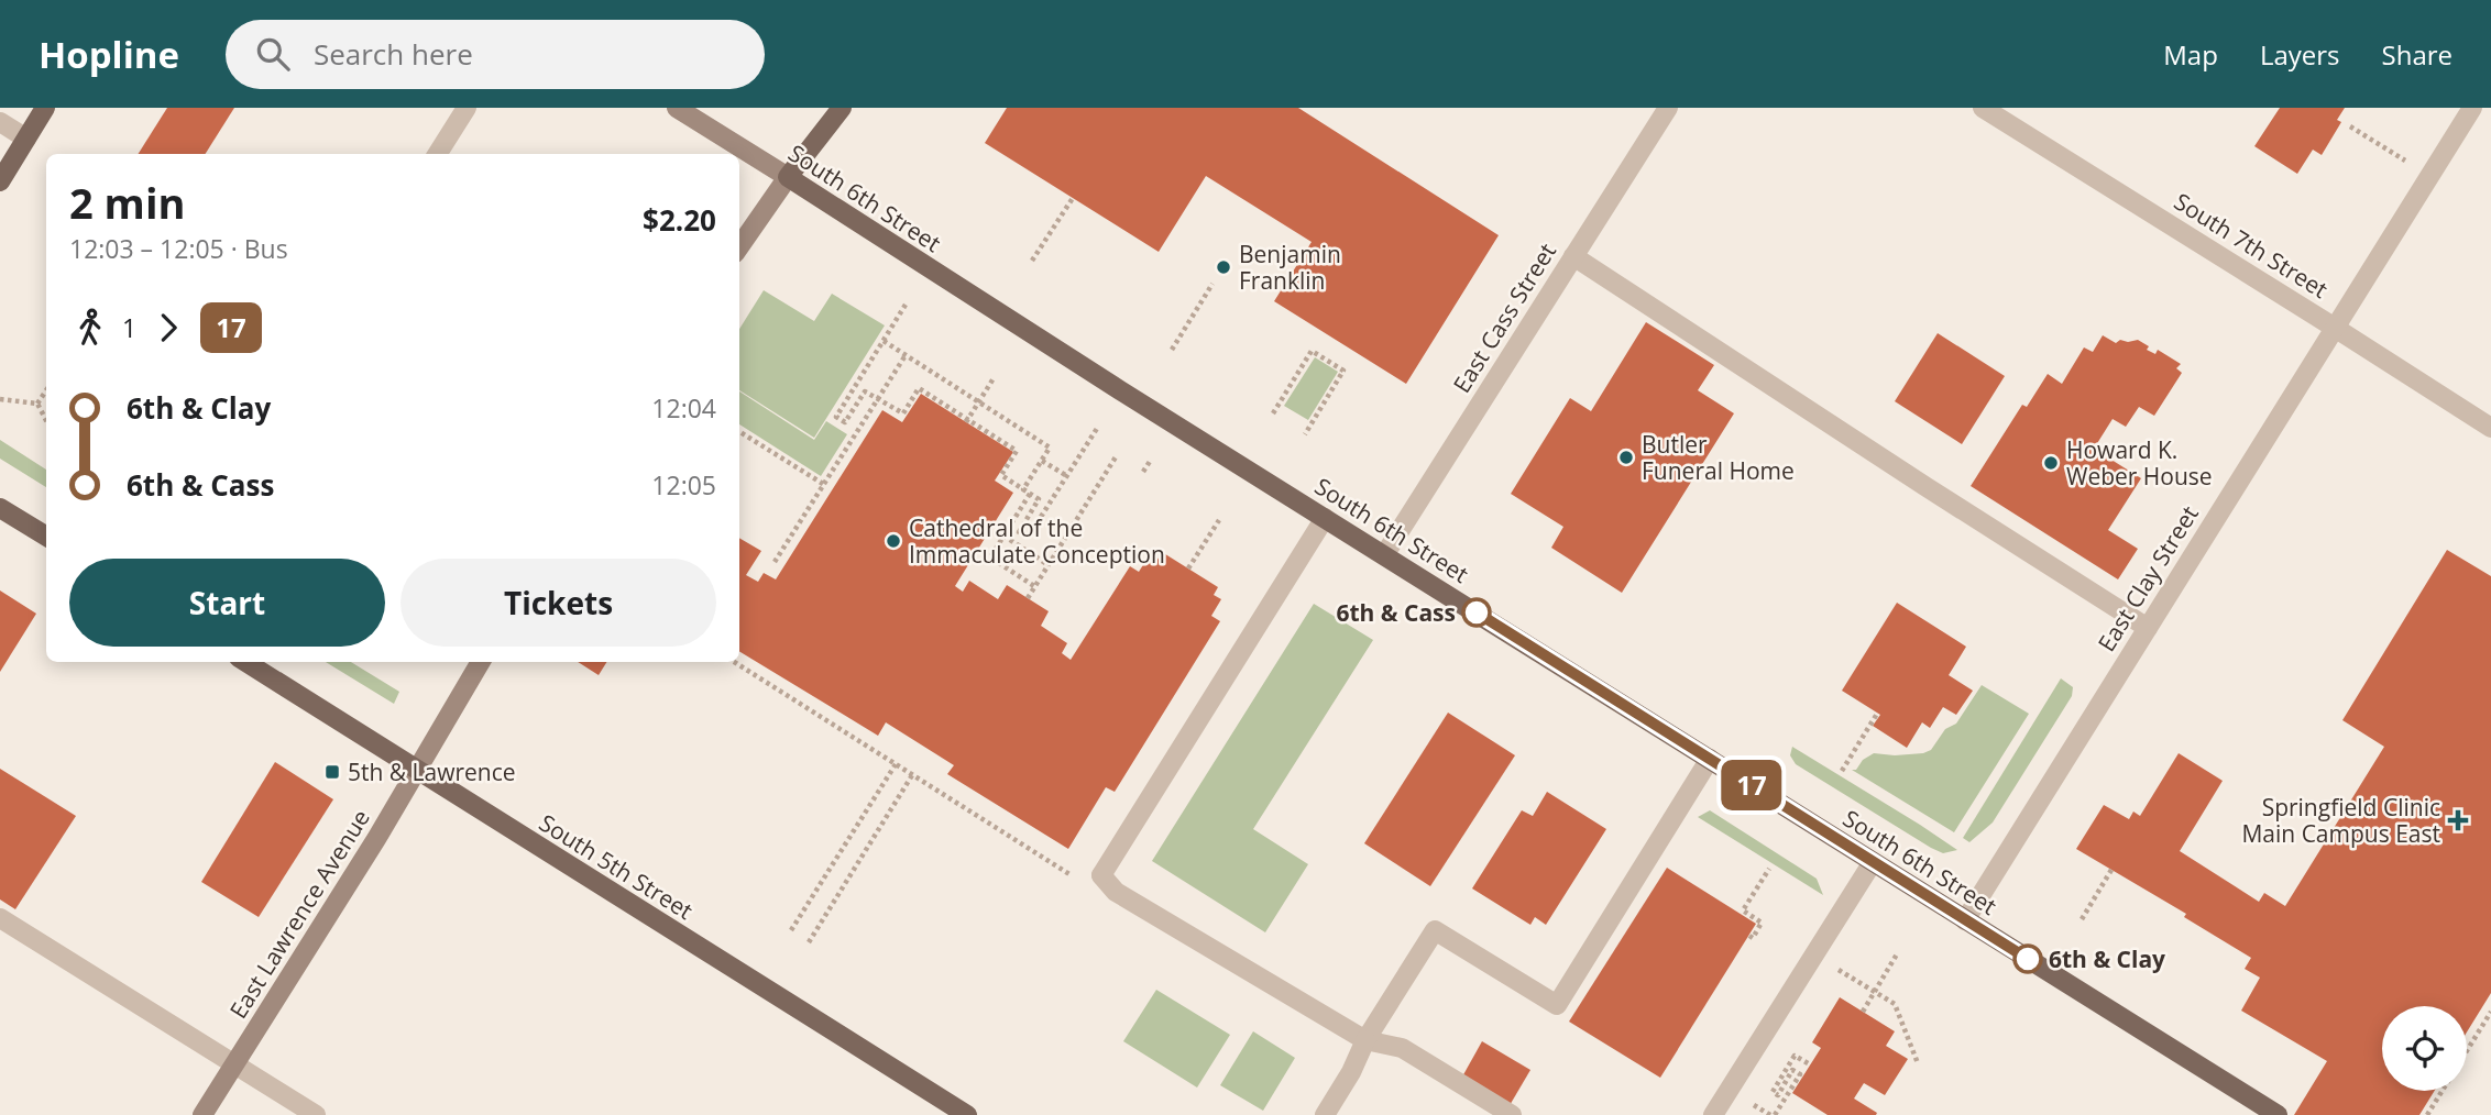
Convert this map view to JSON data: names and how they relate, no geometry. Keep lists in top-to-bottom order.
{
  "streets": {
    "main road": ["South 6th Street", "South 5th Street"],
    "street": [
      "South 7th Street",
      "East Cass Street",
      "East Clay Street",
      "East Lawrence Avenue"
    ]
  },
  "crossings": [
    ["South 6th Street", "East Cass Street"],
    ["South 6th Street", "East Clay Street"],
    ["South 7th Street", "East Clay Street"],
    ["South 5th Street", "East Lawrence Avenue"]
  ],
  "places": {
    "other": [
      "Benjamin Franklin",
      "Butler Funeral Home",
      "Howard K. Weber House",
      "Cathedral of the Immaculate Conception",
      "6th & Cass",
      "6th & Clay"
    ],
    "transit": ["5th & Lawrence"],
    "health": ["Springfield Clinic Main Campus East"]
  },
  "lines": ["bus line 17"],
  "page": {
    "header": "Hopline",
    "search": "Search here",
    "nav": ["Map", "Layers", "Share"],
    "on_map": "17",
    "heading": ["2 min", "12:03 – 12:05 · Bus", "$2.20"],
    "legs": ["1", "17"],
    "list": [
      {
        "name": "6th & Clay",
        "value": "12:04"
      },
      {
        "name": "6th & Cass",
        "value": "12:05"
      }
    ],
    "buttons": ["Start", "Tickets"]
  }
}
